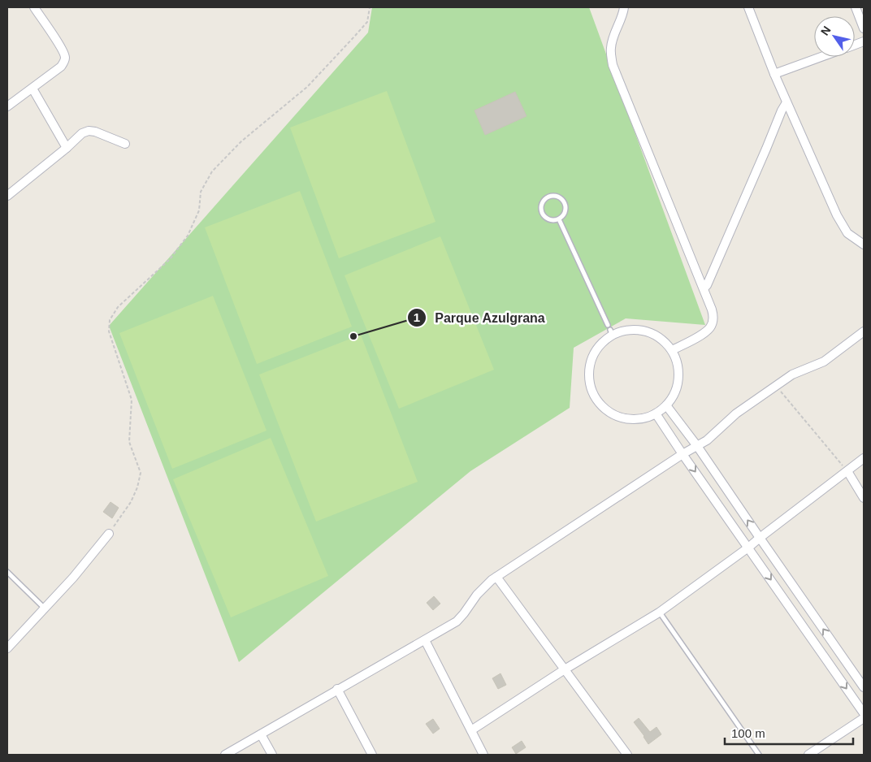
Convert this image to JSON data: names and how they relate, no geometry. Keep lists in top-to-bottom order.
{
  "places": ["Parque Azulgrana"],
  "scale_bar": "100 m",
  "north": "top left"
}
